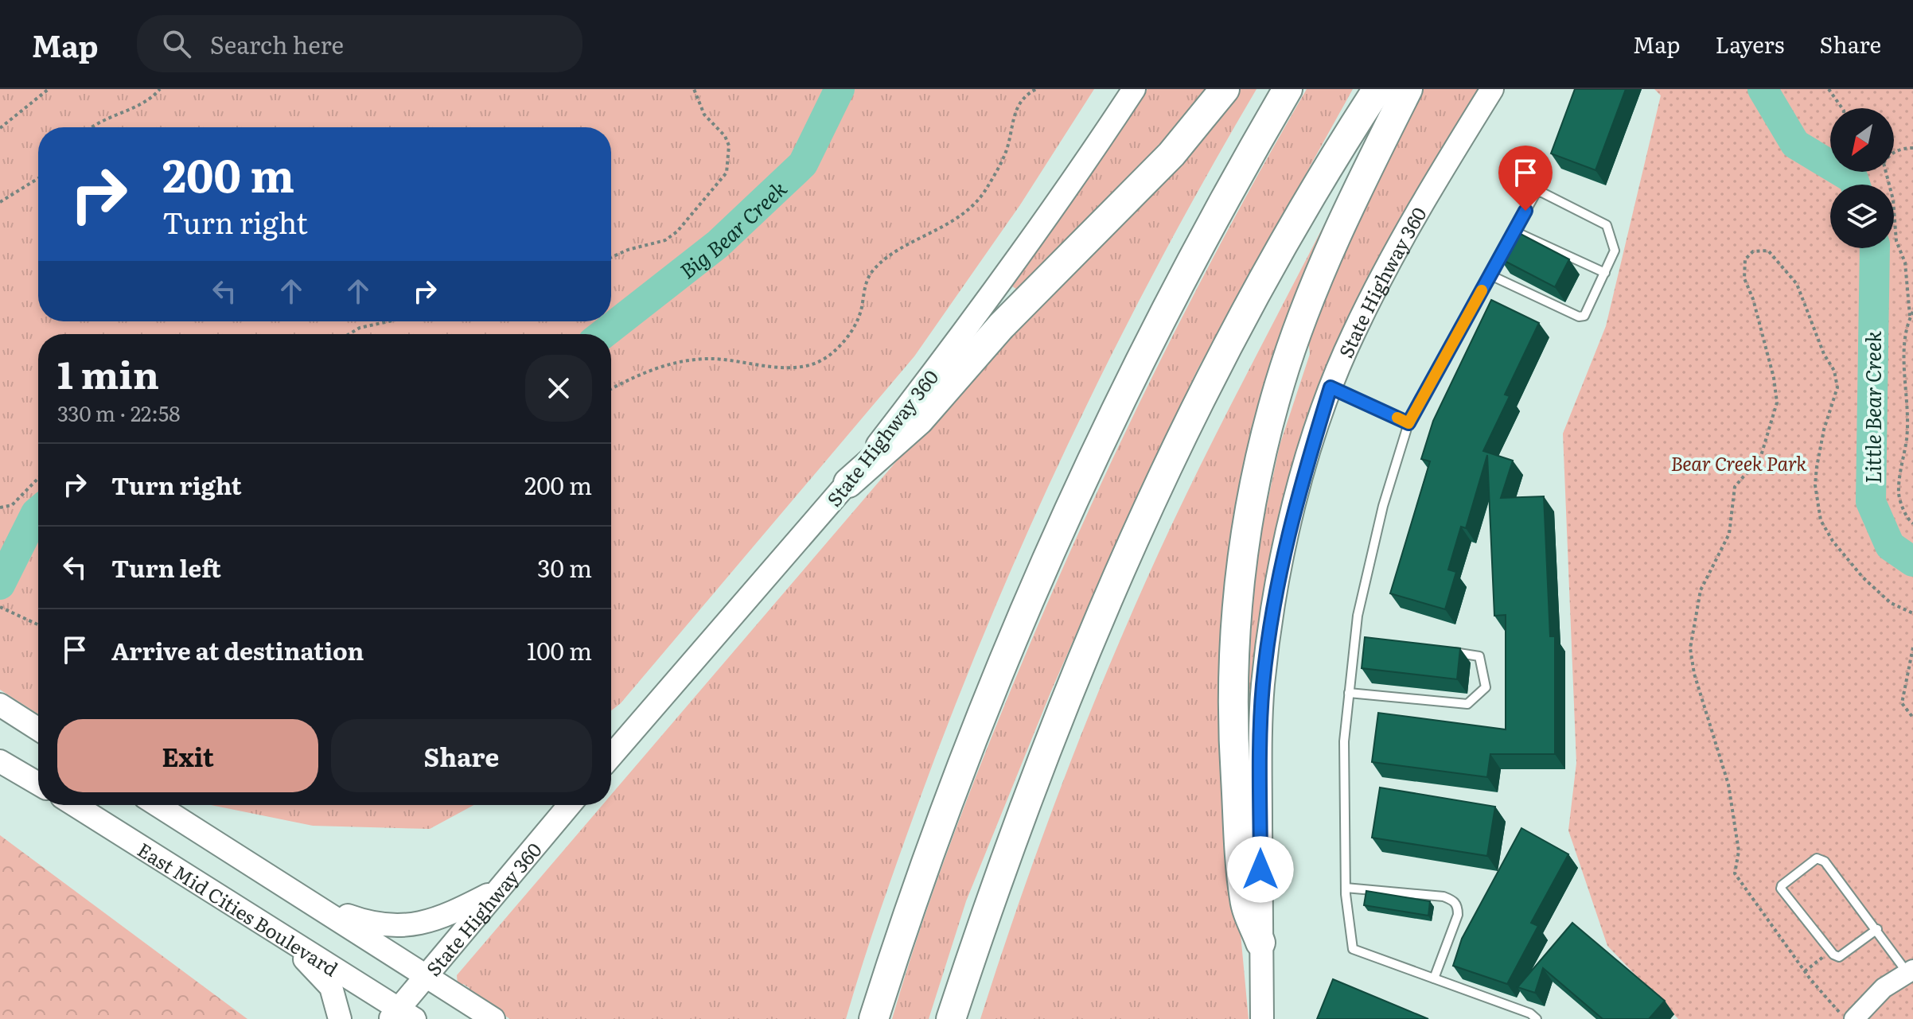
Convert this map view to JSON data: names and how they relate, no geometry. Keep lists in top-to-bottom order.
{
  "streets": {
    "main road": ["State Highway 360", "East Mid Cities Boulevard"]
  },
  "crossings": [
    ["State Highway 360", "East Mid Cities Boulevard"]
  ],
  "water": ["Big Bear Creek", "Little Bear Creek"],
  "parks": ["Bear Creek Park"],
  "north": "bottom left",
  "page": {
    "header": "Map",
    "search": "Search here",
    "nav": ["Map", "Layers", "Share"],
    "turn": ["200 m", "Turn right"],
    "heading": ["1 min", "330 m · 22:58"],
    "list": [
      {
        "name": "Turn right",
        "value": "200 m"
      },
      {
        "name": "Turn left",
        "value": "30 m"
      },
      {
        "name": "Arrive at destination",
        "value": "100 m"
      }
    ],
    "buttons": ["Exit", "Share"]
  }
}
